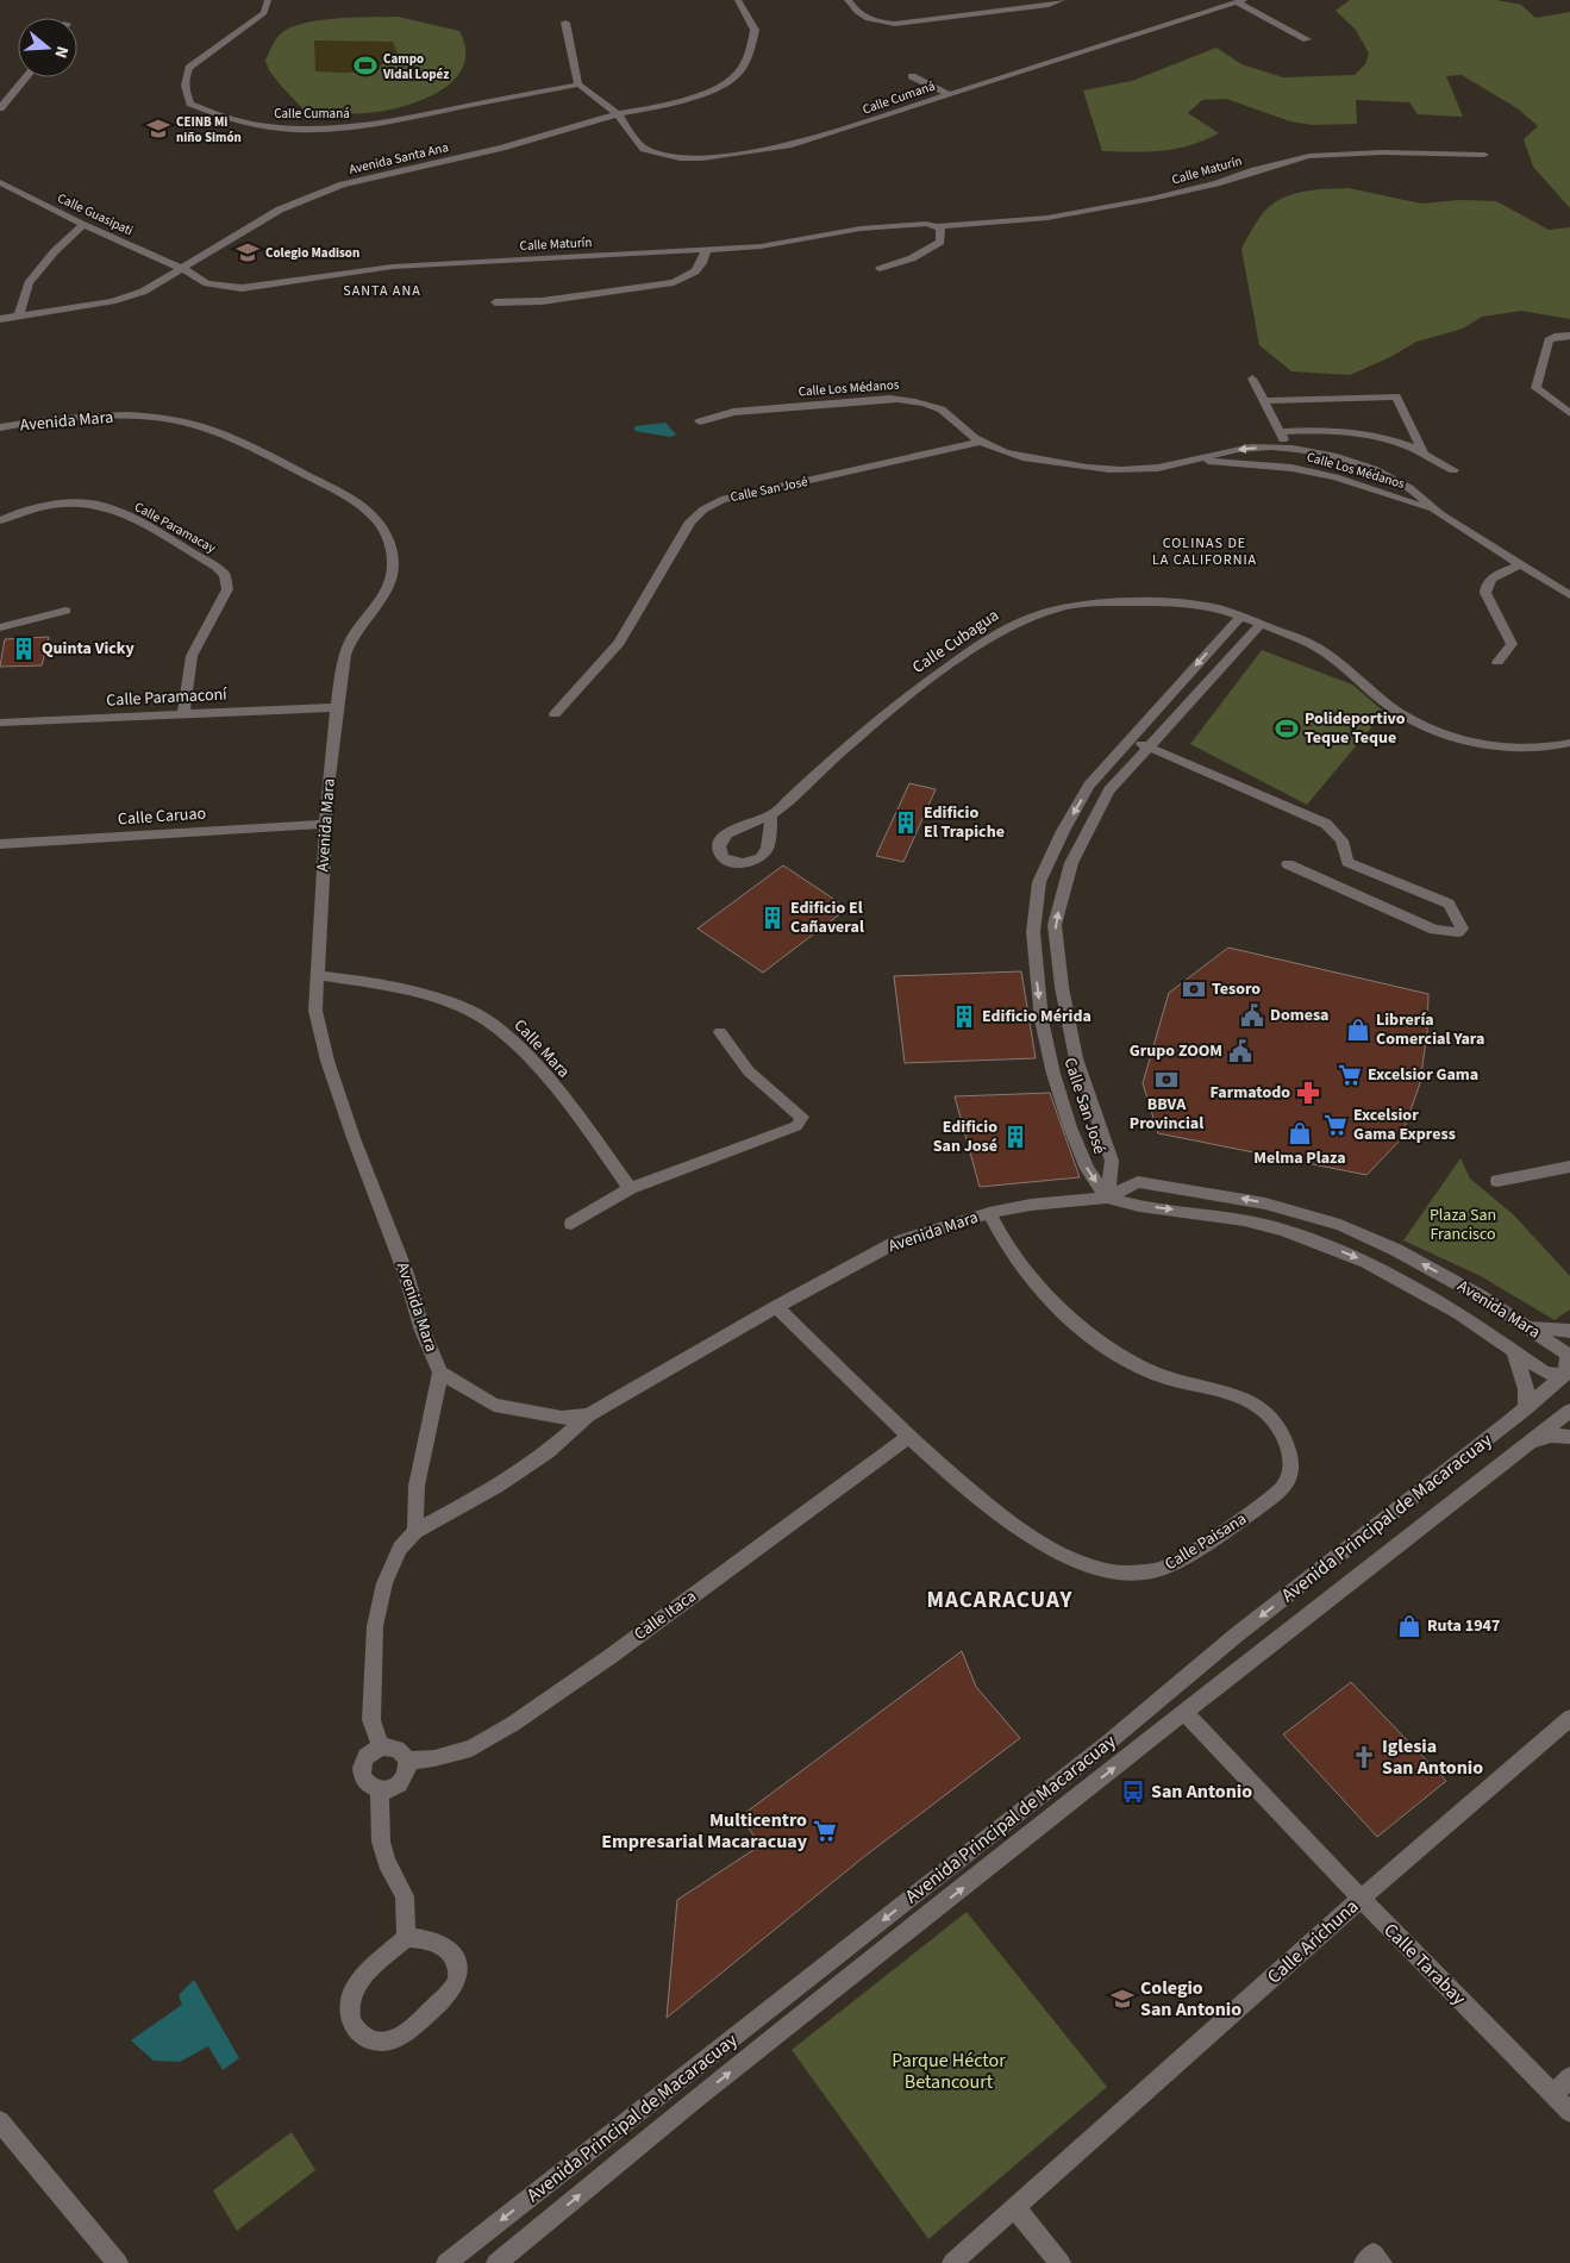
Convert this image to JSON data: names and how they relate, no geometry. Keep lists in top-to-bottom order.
{
  "streets": {
    "street": [
      "Calle Cumaná",
      "Avenida Santa Ana",
      "Calle Maturín",
      "Calle Guasipati",
      "Calle Los Médanos",
      "Avenida Mara",
      "Calle San José",
      "Calle Paramacay",
      "Calle Cubagua",
      "Calle Paramaconí",
      "Calle Caruao",
      "Calle Mara",
      "Avenida Principal de Macaracuay",
      "Calle Paisana",
      "Calle Itaca",
      "Calle Arichuna",
      "Calle Tarabay"
    ]
  },
  "crossings": [
    ["Calle Cumaná", "Avenida Santa Ana"],
    ["Avenida Santa Ana", "Calle Maturín"],
    ["Avenida Santa Ana", "Calle Guasipati"],
    ["Calle Maturín", "Calle Guasipati"],
    ["Calle Los Médanos", "Calle San José"],
    ["Avenida Mara", "Calle San José"],
    ["Avenida Mara", "Calle Paramaconí"],
    ["Avenida Mara", "Calle Caruao"],
    ["Avenida Mara", "Calle Mara"],
    ["Avenida Mara", "Avenida Principal de Macaracuay"],
    ["Avenida Mara", "Calle Paisana"],
    ["Avenida Mara", "Calle Itaca"],
    ["Calle San José", "Calle Cubagua"],
    ["Calle Paramacay", "Calle Paramaconí"],
    ["Avenida Principal de Macaracuay", "Calle Tarabay"],
    ["Calle Paisana", "Calle Itaca"],
    ["Calle Arichuna", "Calle Tarabay"]
  ],
  "districts": ["SANTA ANA", "COLINAS DE LA CALIFORNIA", "MACARACUAY"],
  "parks": ["Plaza San Francisco", "Parque Héctor Betancourt"],
  "places": {
    "sports": ["Campo Vidal Lopéz", "Polideportivo Teque Teque"],
    "school or university": ["CEINB Mi niño Simón", "Colegio Madison", "Colegio San Antonio"],
    "building": [
      "Quinta Vicky",
      "Edificio El Trapiche",
      "Edificio El Cañaveral",
      "Edificio Mérida",
      "Edificio San José"
    ],
    "bank": ["Tesoro", "BBVA Provincial"],
    "public building": ["Domesa", "Grupo ZOOM"],
    "shop": ["Librería Comercial Yara", "Melma Plaza", "Ruta 1947"],
    "supermarket": ["Excelsior Gama", "Excelsior Gama Express", "Multicentro Empresarial Macaracuay"],
    "pharmacy": ["Farmatodo"],
    "church": ["Iglesia San Antonio"],
    "bus stop": ["San Antonio"]
  },
  "north": "right"
}
